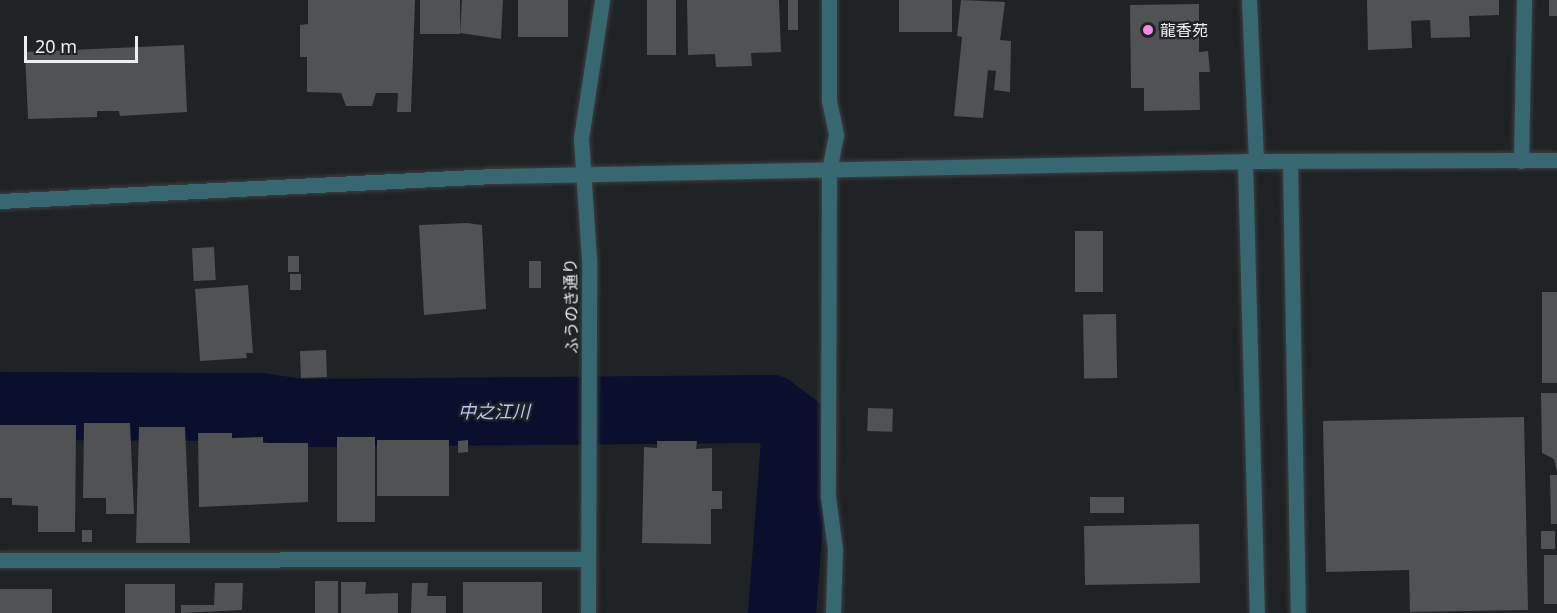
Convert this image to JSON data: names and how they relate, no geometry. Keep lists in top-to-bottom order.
{
  "streets": {
    "street": ["ふうのき通り"]
  },
  "water": ["中之江川"],
  "places": ["龍香苑"],
  "scale_bar": "20 m"
}
